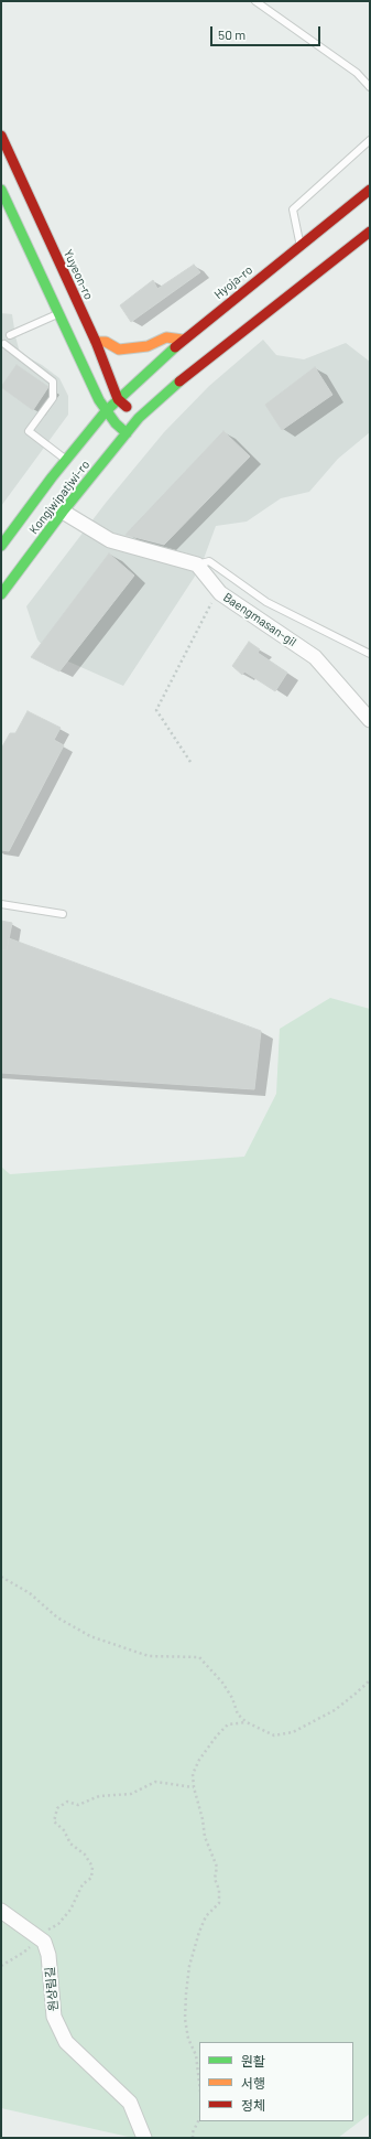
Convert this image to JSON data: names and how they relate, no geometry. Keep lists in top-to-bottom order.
{
  "streets": {
    "main road": ["Yuyeon-ro", "Hyoja-ro", "Kongjwipatjwi-ro"],
    "street": ["Baengmasan-gil", "원상림길"]
  },
  "crossings": [
    ["Yuyeon-ro", "Hyoja-ro"],
    ["Yuyeon-ro", "Kongjwipatjwi-ro"],
    ["Hyoja-ro", "Kongjwipatjwi-ro"]
  ],
  "legend": ["원활", "서행", "정체"],
  "scale_bar": "50 m"
}
